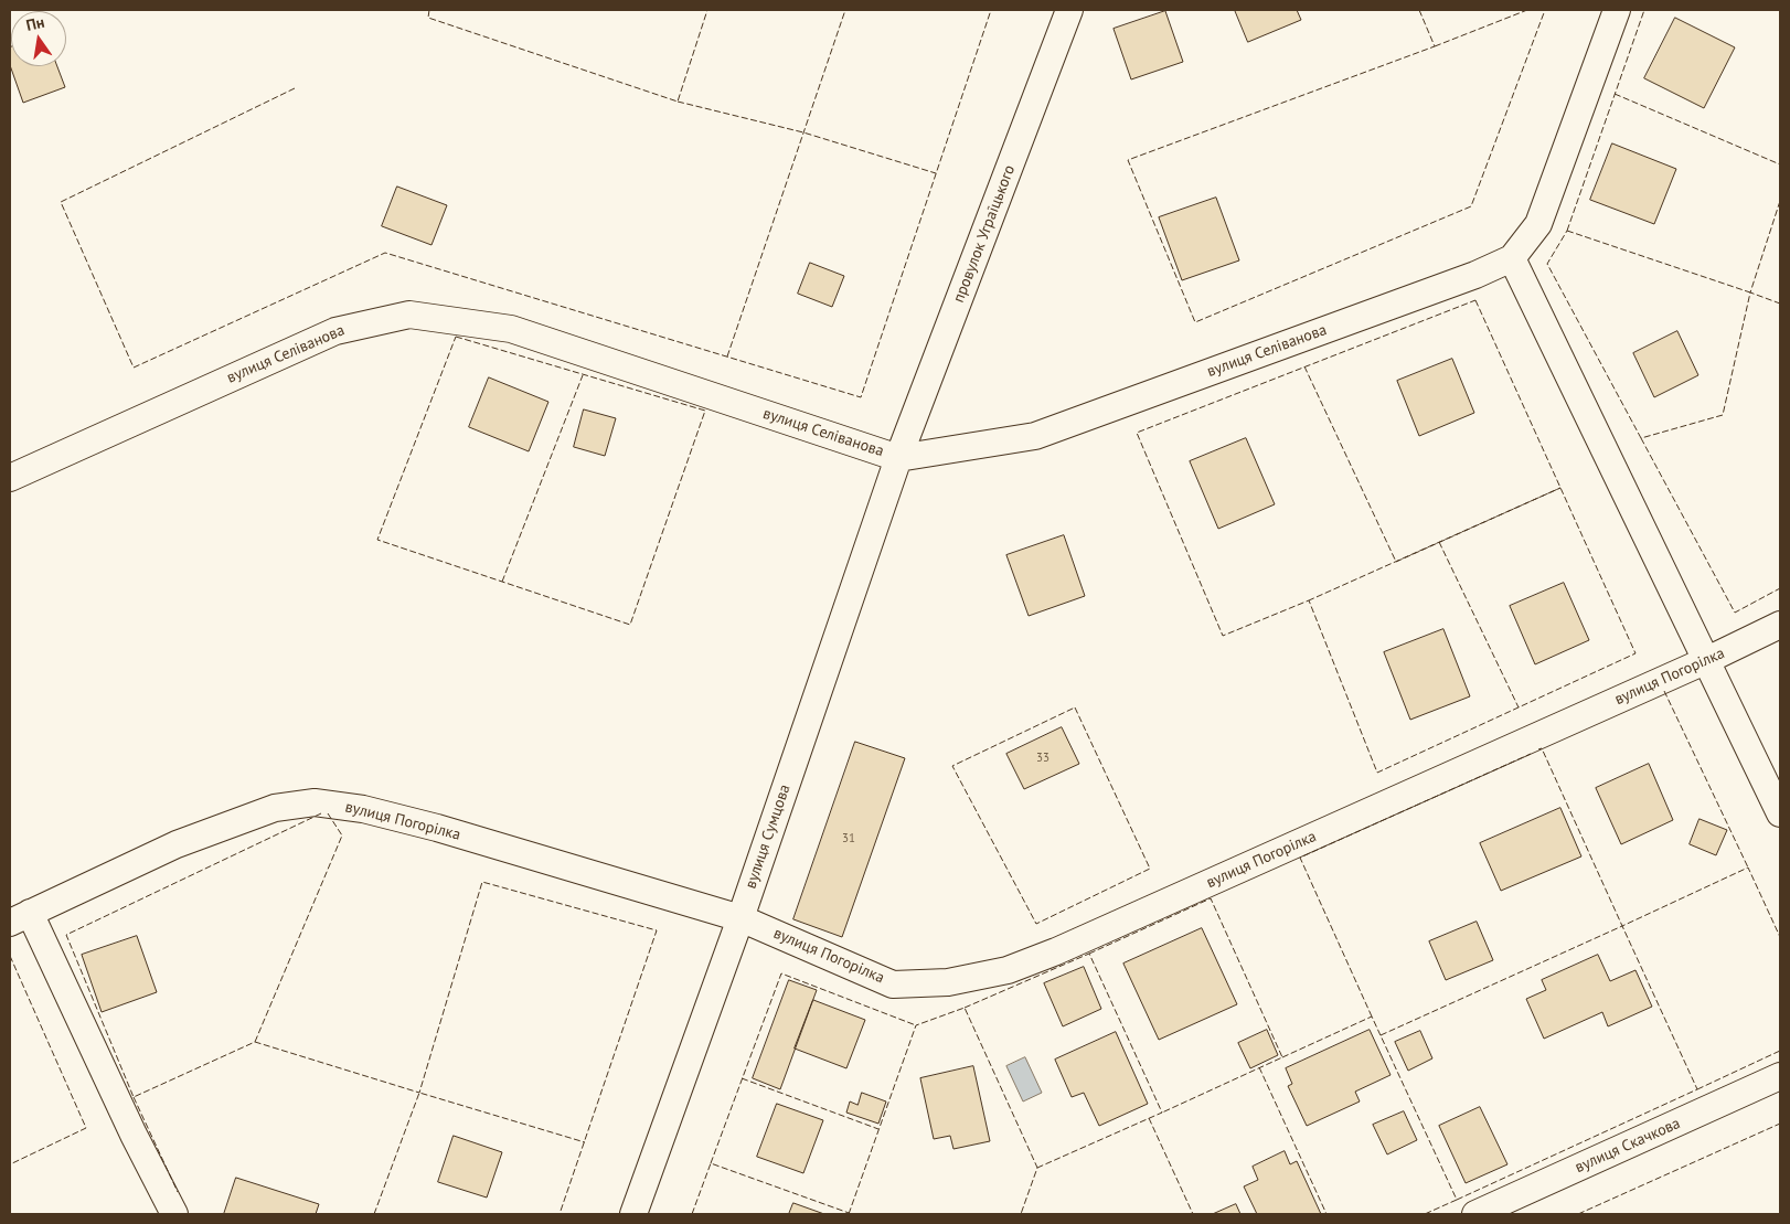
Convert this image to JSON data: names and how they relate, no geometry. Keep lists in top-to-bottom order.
{
  "streets": {
    "street": [
      "провулок Уграїцького",
      "вулиця Селіванова",
      "вулиця Погорілка",
      "вулиця Сумцова",
      "вулиця Скачкова"
    ]
  },
  "crossings": [
    ["провулок Уграїцького", "вулиця Селіванова"],
    ["провулок Уграїцького", "вулиця Сумцова"],
    ["вулиця Селіванова", "вулиця Сумцова"],
    ["вулиця Погорілка", "вулиця Сумцова"]
  ],
  "house_numbers": ["33", "31"],
  "north": "top"
}
